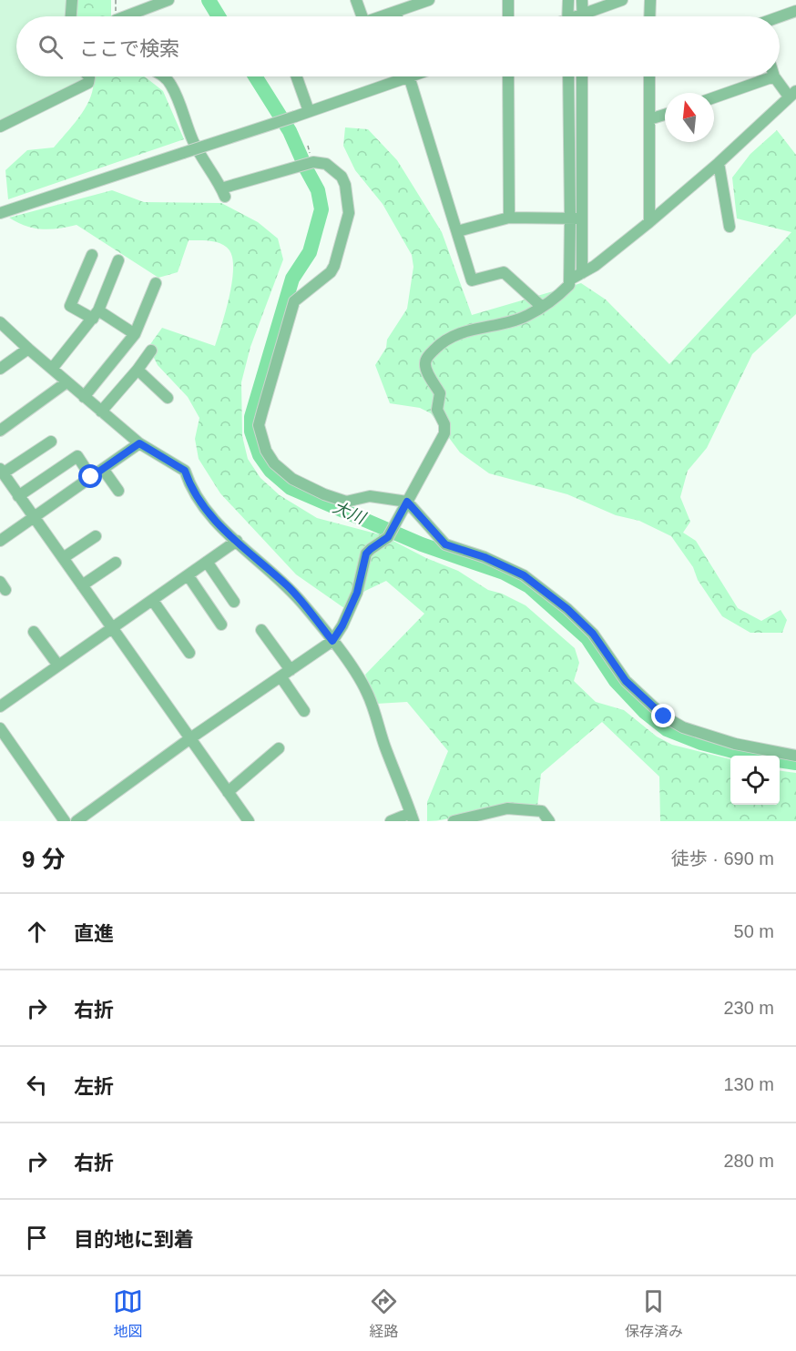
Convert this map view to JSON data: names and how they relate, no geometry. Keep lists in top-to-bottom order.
{
  "water": ["大川"],
  "north": "top",
  "page": {
    "search": "ここで検索",
    "heading": ["9 分", "徒歩 · 690 m"],
    "list": [
      ["直進", "50 m"],
      ["右折", "230 m"],
      ["左折", "130 m"],
      ["右折", "280 m"],
      "目的地に到着"
    ],
    "nav": ["地図", "経路", "保存済み"]
  }
}
